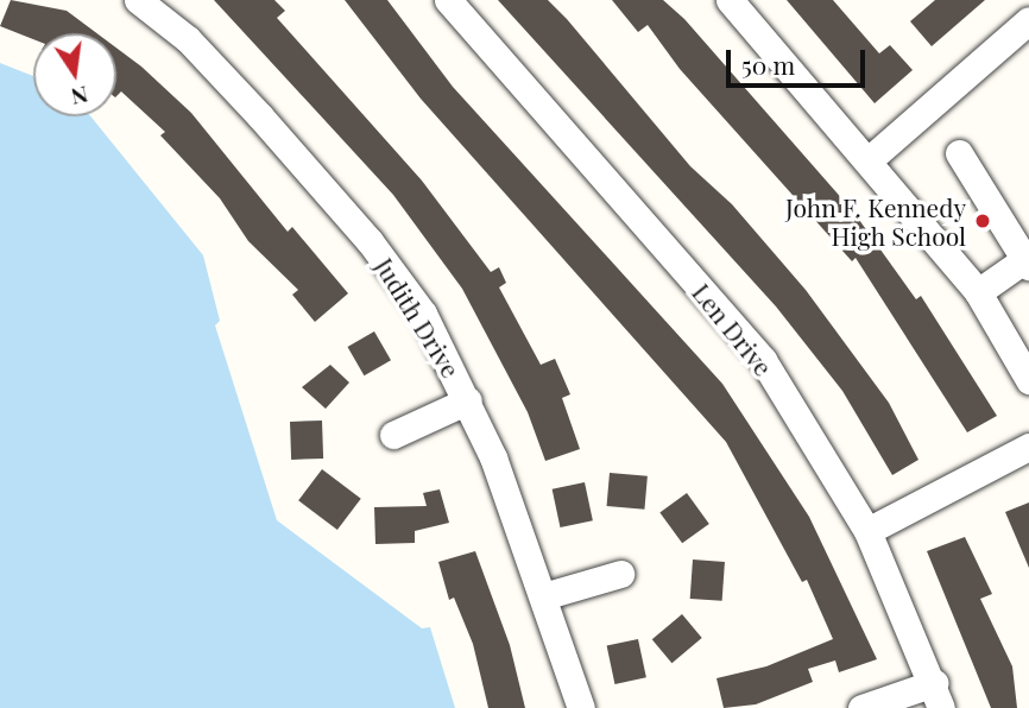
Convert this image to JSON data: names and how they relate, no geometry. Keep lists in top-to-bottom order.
{
  "streets": {
    "street": ["Judith Drive", "Len Drive"]
  },
  "places": ["John F. Kennedy High School"],
  "scale_bar": "50 m",
  "north": "bottom"
}
